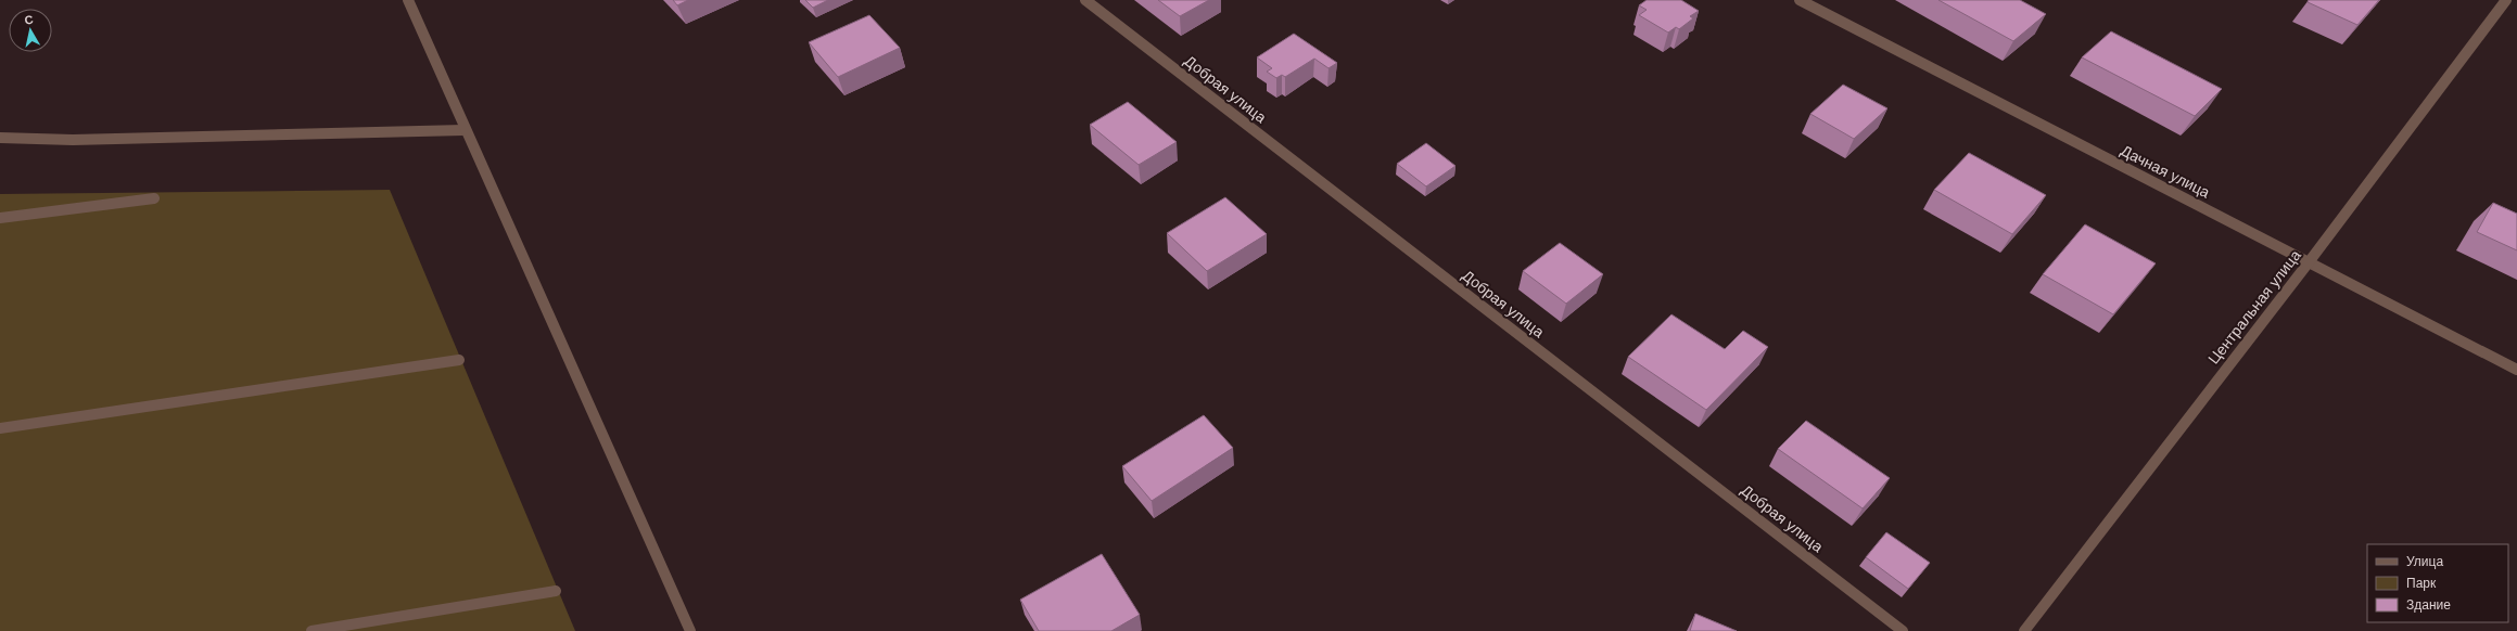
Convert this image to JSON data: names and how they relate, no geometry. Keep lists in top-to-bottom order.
{
  "streets": {
    "street": ["Добрая улица", "Дачная улица", "Центральная улица"]
  },
  "crossings": [
    ["Дачная улица", "Центральная улица"]
  ],
  "legend": ["Улица", "Парк", "Здание"],
  "north": "top"
}
